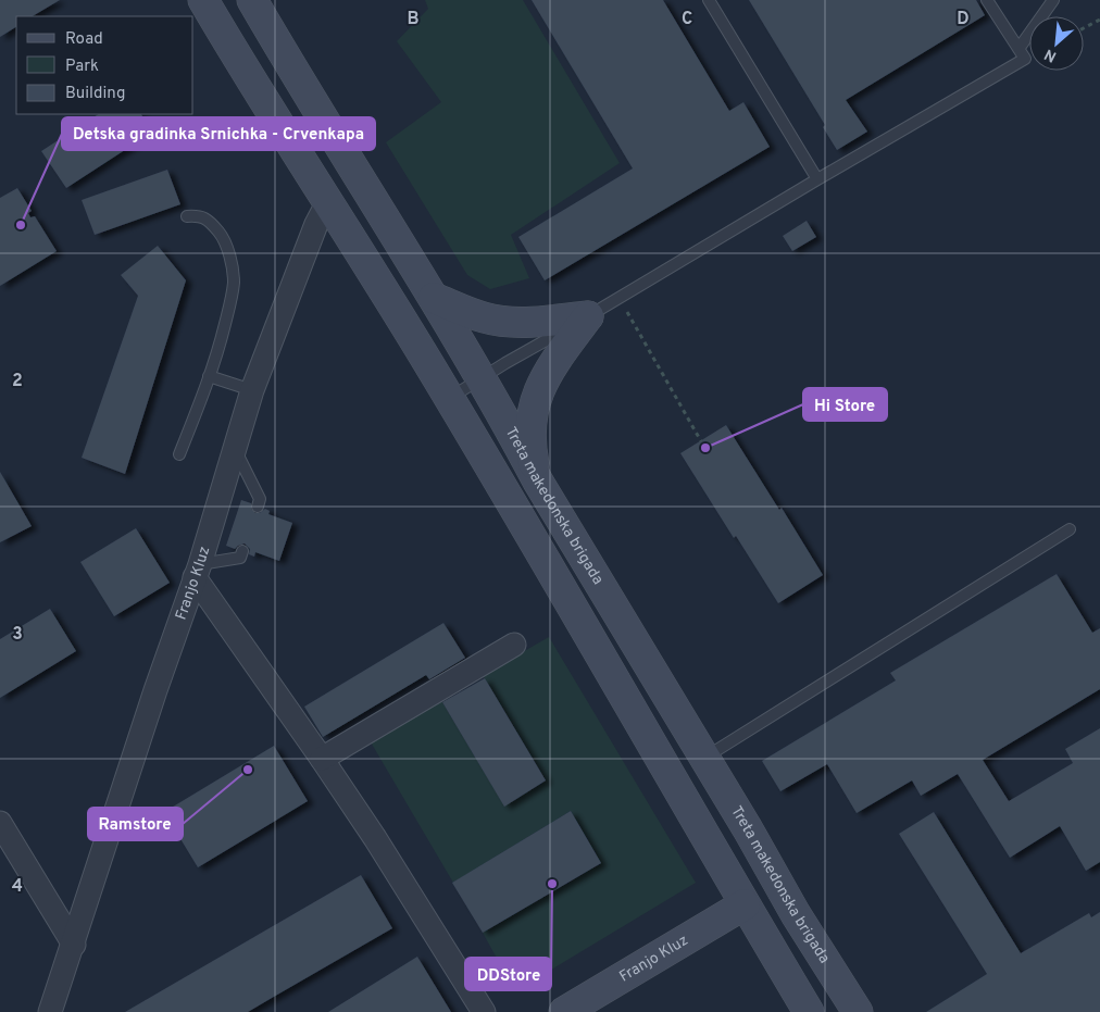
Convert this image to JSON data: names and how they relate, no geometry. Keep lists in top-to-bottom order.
{
  "streets": {
    "street": ["Treta makedonska brigada", "Franjo Kluz"]
  },
  "places": [
    "Detska gradinka Srnichka - Crvenkapa",
    "Hi Store",
    "Ramstore",
    "DDStore"
  ],
  "legend": ["Road", "Park", "Building"],
  "north": "bottom left",
  "grid": {
    "columns": ["B", "C", "D"],
    "rows": ["2", "3", "4"]
  }
}
